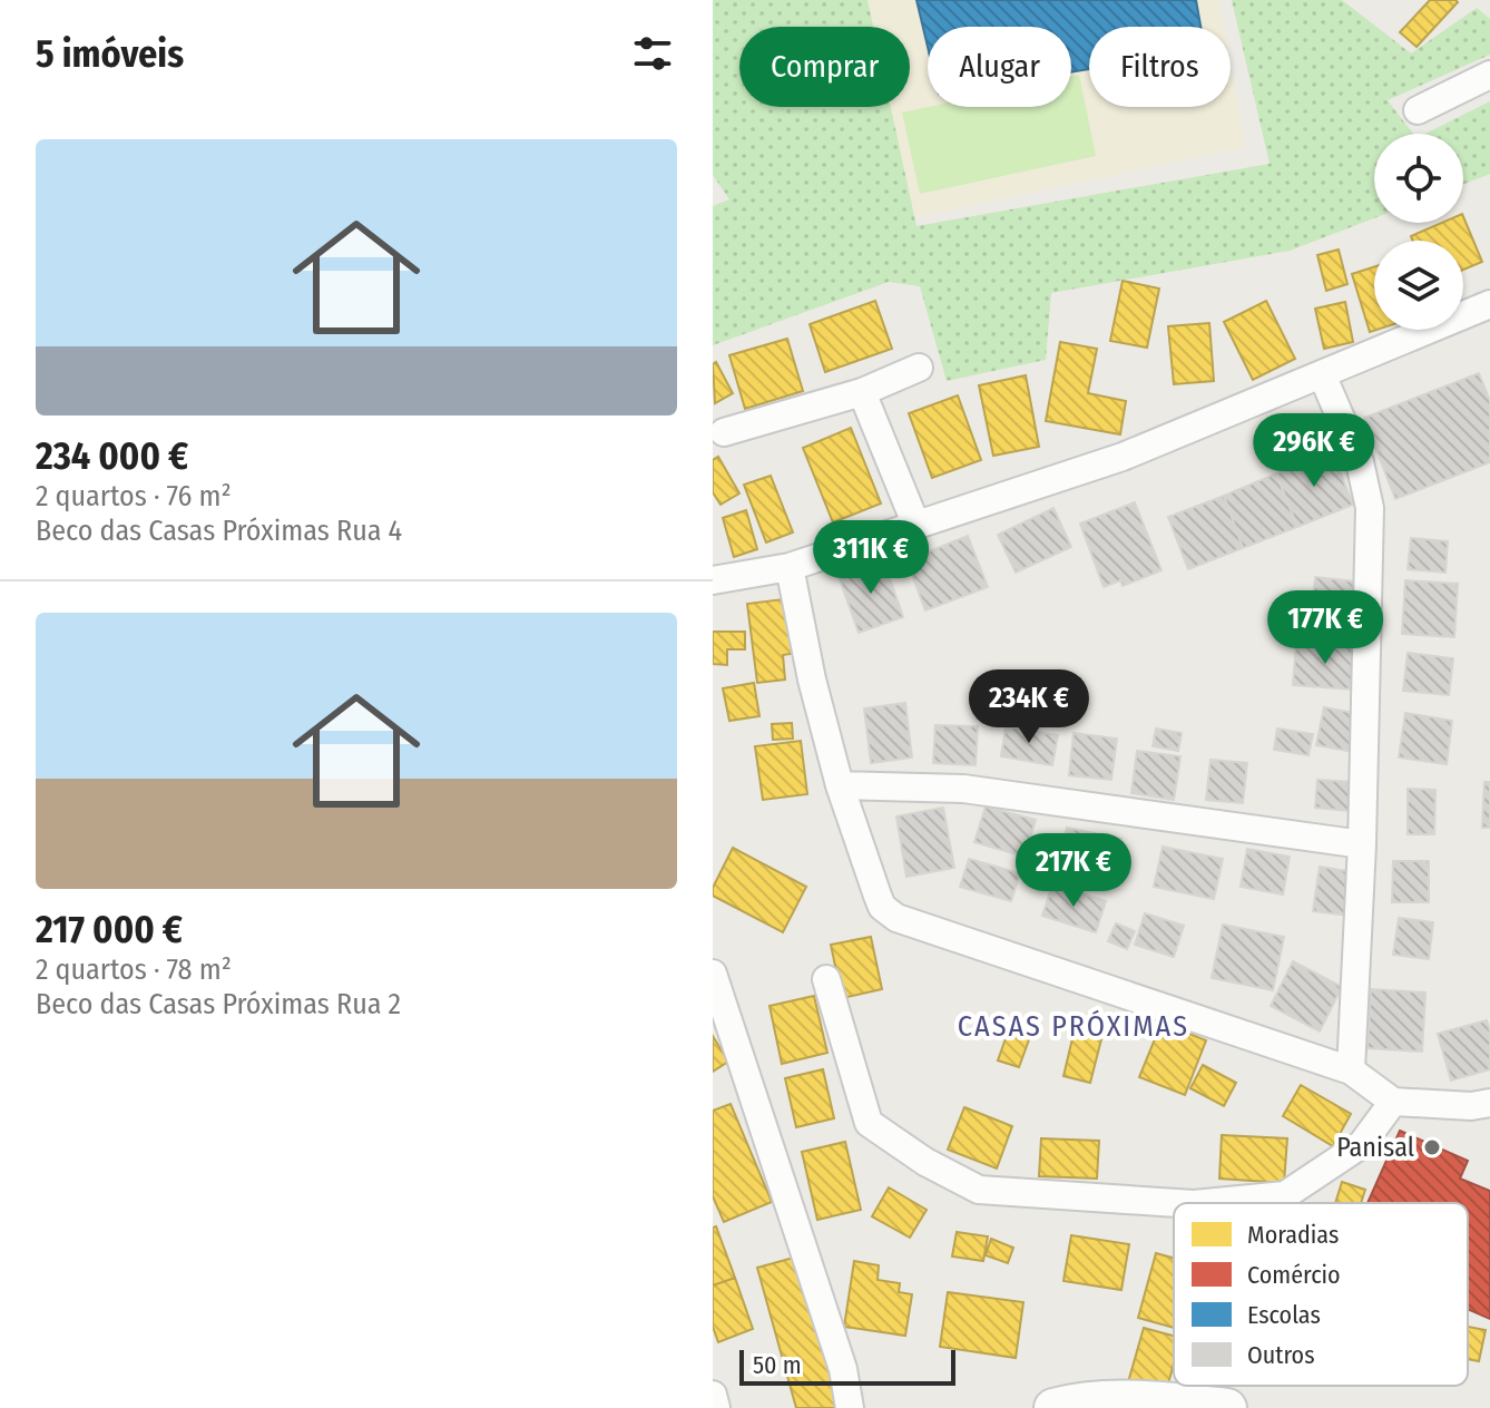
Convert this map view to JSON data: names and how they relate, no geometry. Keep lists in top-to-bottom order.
{
  "districts": ["CASAS PRÓXIMAS"],
  "places": ["Panisal"],
  "legend": [
    "Moradias",
    "Comércio",
    "Escolas",
    "Outros"
  ],
  "scale_bar": "50 m",
  "page": {
    "heading": "5 imóveis",
    "chip": ["Comprar", "Alugar", "Filtros"],
    "list": [
      {
        "name": "234 000 €",
        "note": "2 quartos · 76 m² · Beco das Casas Próximas Rua 4"
      },
      {
        "name": "217 000 €",
        "note": "2 quartos · 78 m² · Beco das Casas Próximas Rua 2"
      }
    ],
    "price": [
      "296K €",
      "311K €",
      "177K €",
      "234K €",
      "217K €"
    ],
    "scale": "50 m"
  }
}
